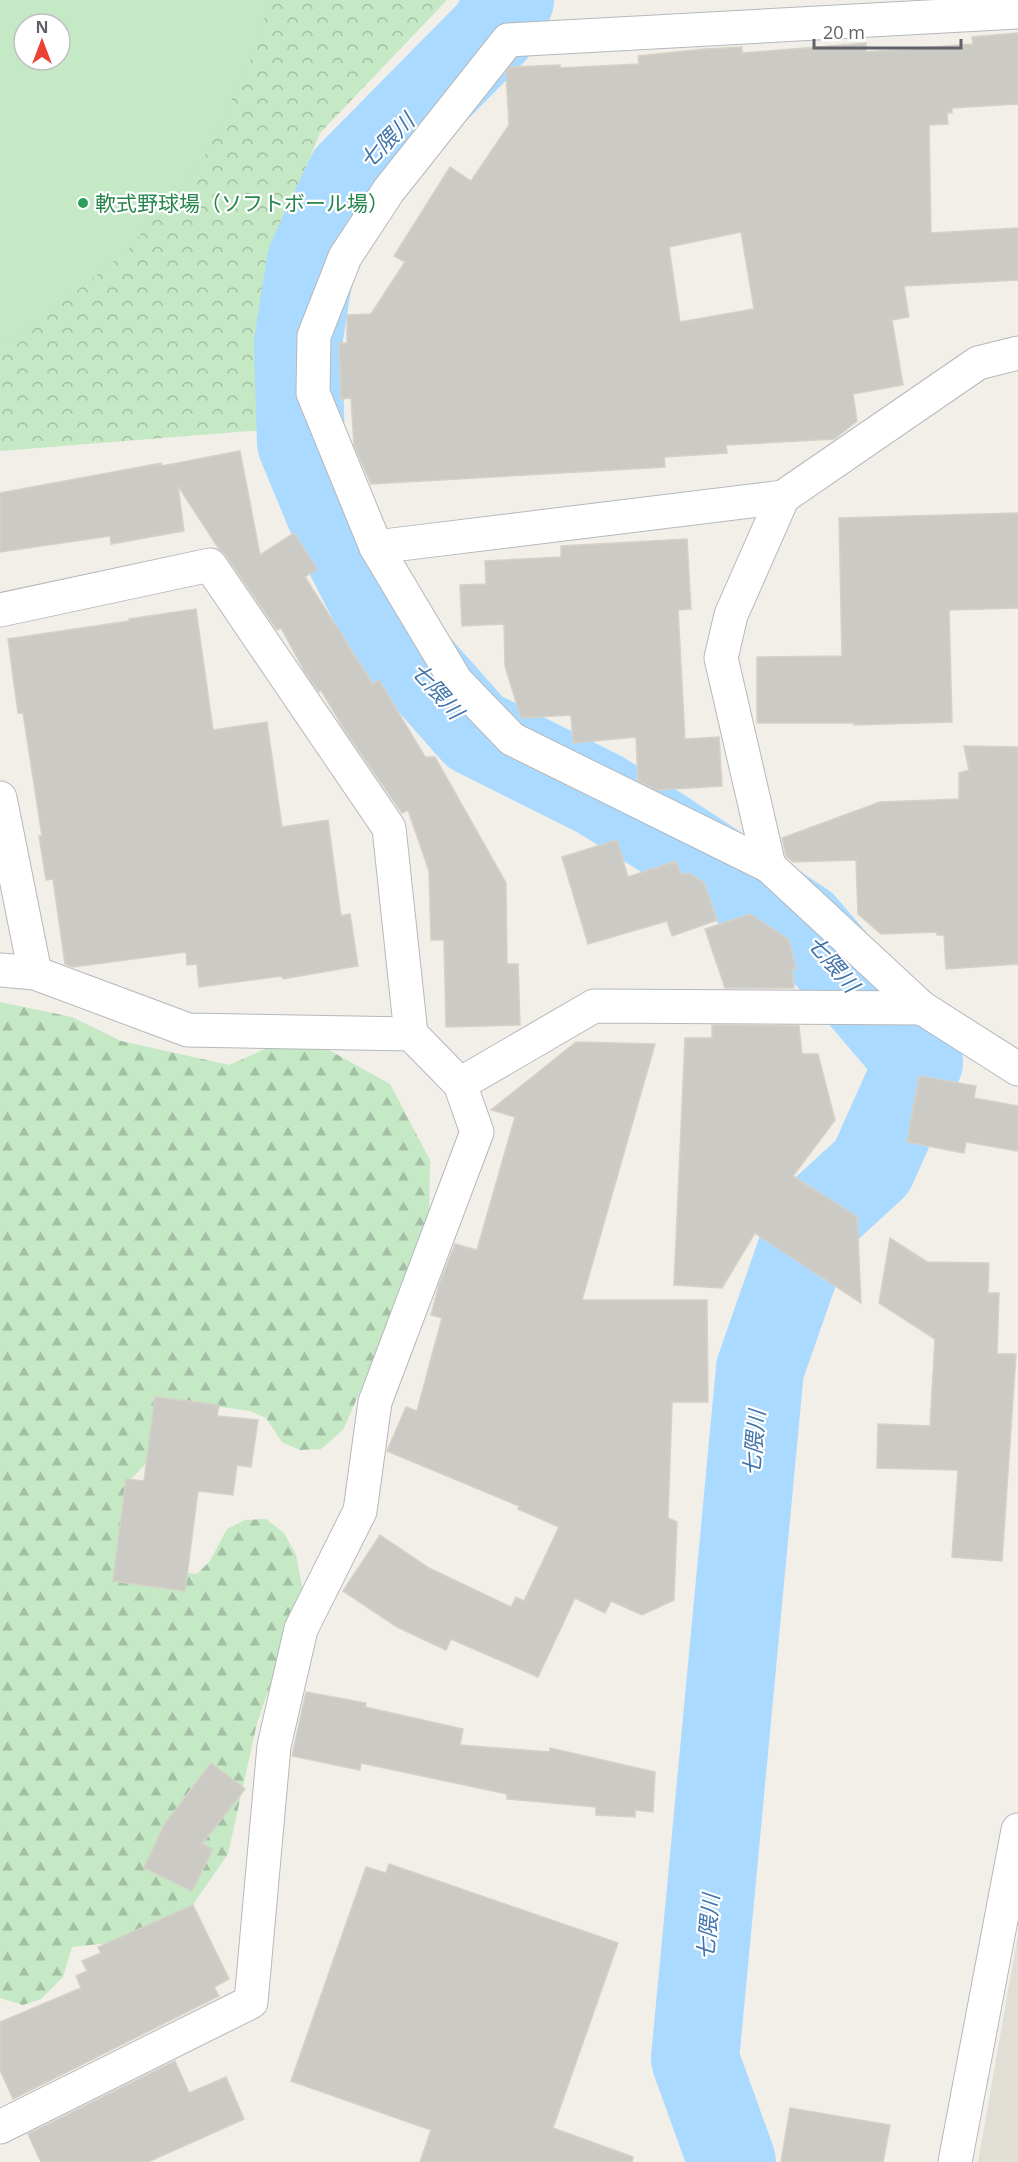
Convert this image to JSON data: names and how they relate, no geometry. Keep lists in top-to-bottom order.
{
  "water": ["七隈川"],
  "places": ["軟式野球場（ソフトボール場）"],
  "scale_bar": "20 m",
  "north": "top"
}
